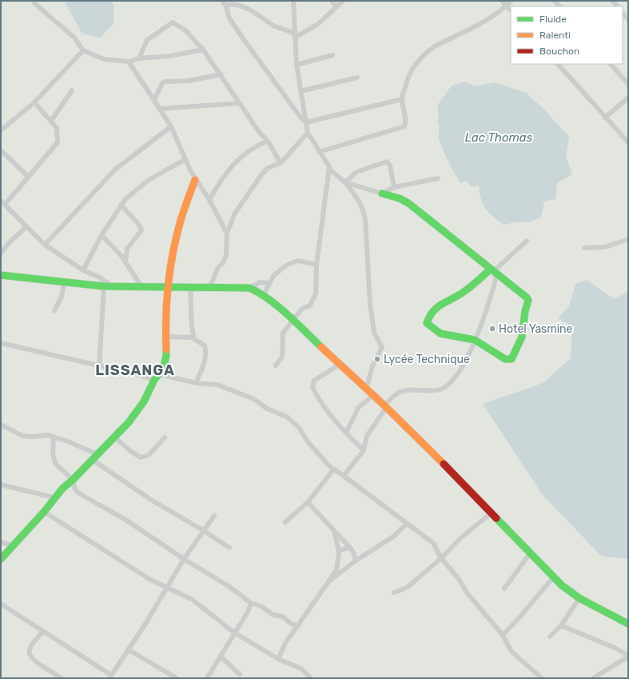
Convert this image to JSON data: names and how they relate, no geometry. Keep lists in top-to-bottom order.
{
  "districts": ["LISSANGA"],
  "water": ["Lac Thomas"],
  "places": ["Hotel Yasmine", "Lycée Technique"],
  "legend": ["Fluide", "Ralenti", "Bouchon"]
}
